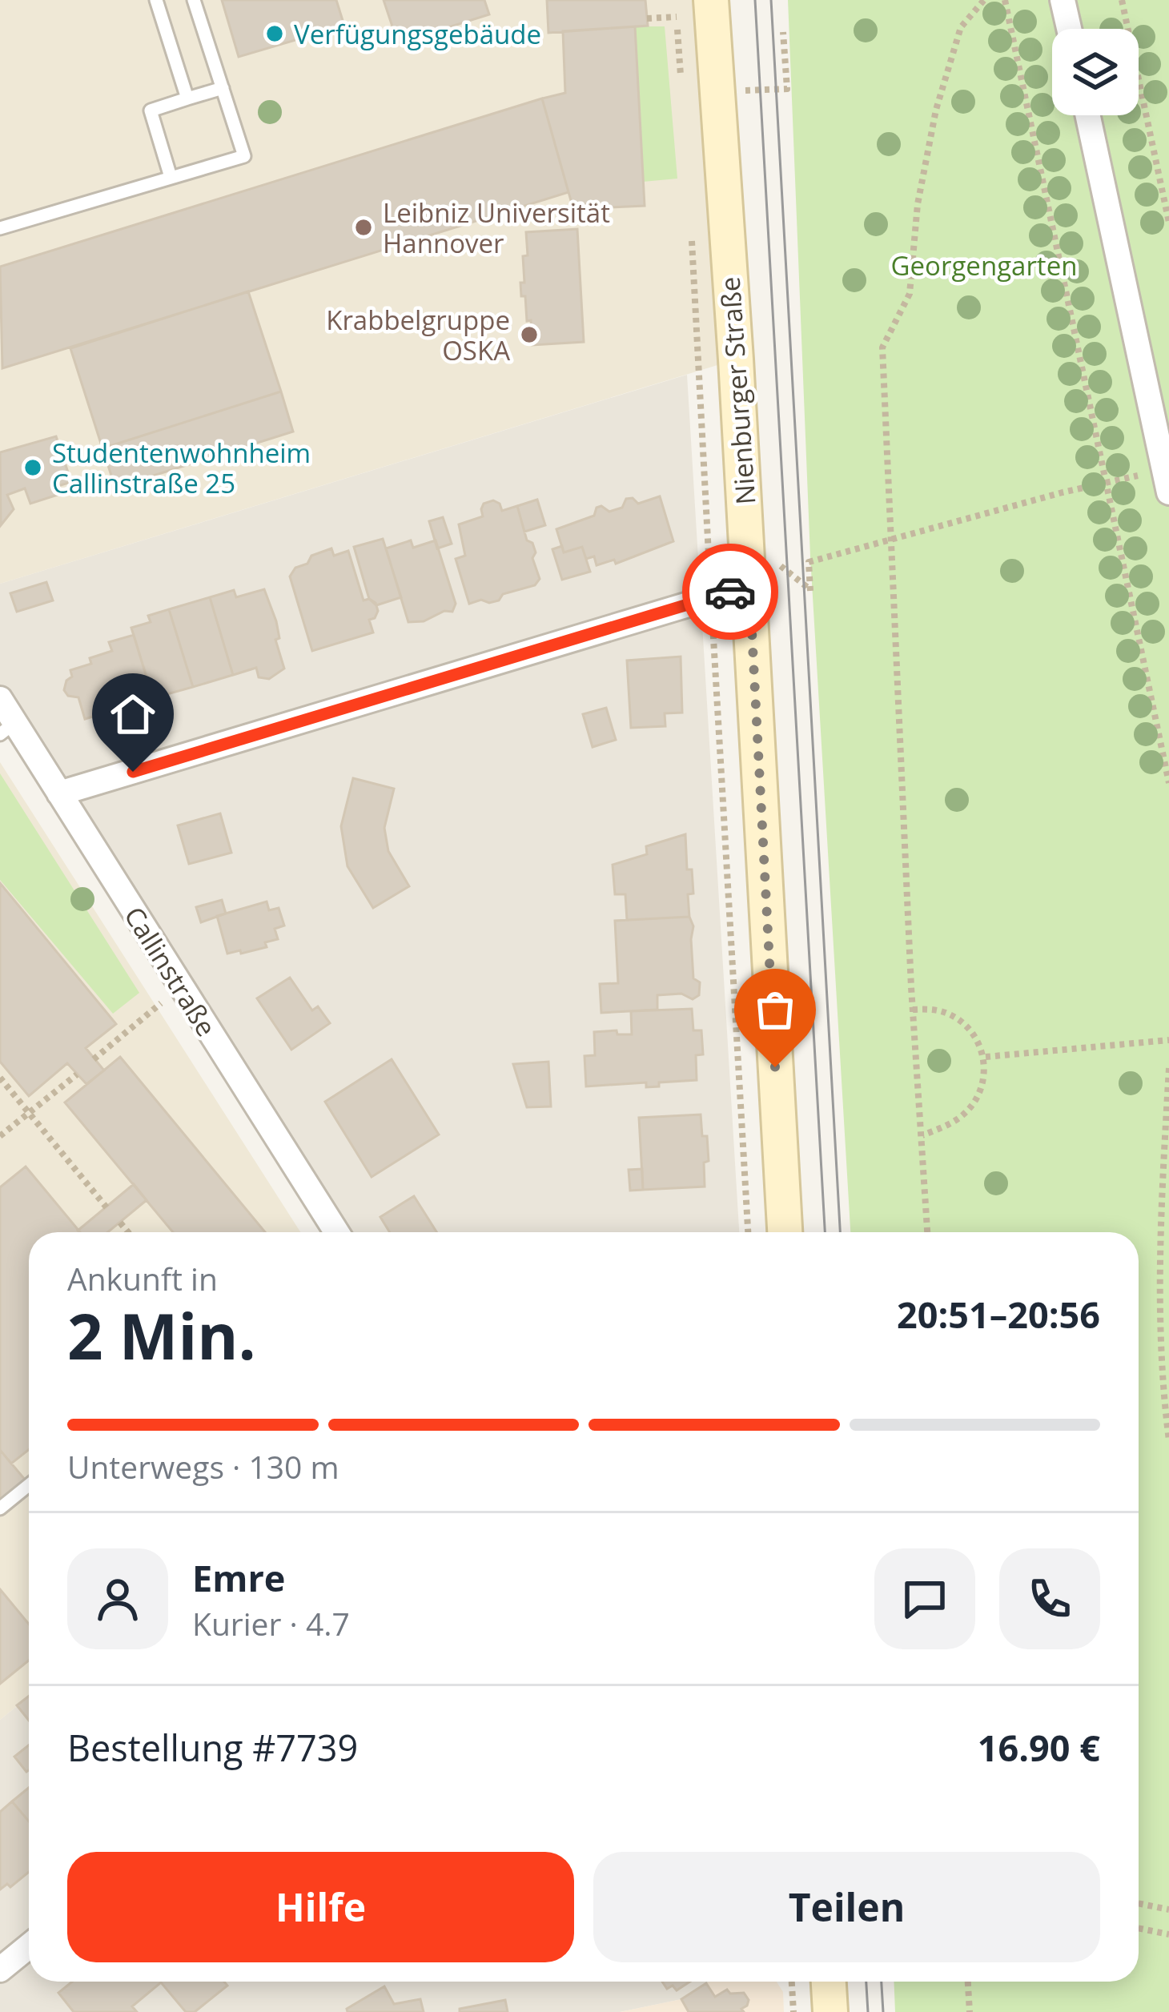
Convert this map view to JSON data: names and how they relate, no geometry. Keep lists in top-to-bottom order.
{
  "streets": {
    "street": ["Nienburger Straße", "Callinstraße"]
  },
  "parks": ["Georgengarten"],
  "places": [
    "Verfügungsgebäude",
    "Leibniz Universität Hannover",
    "Krabbelgruppe OSKA",
    "Studentenwohnheim Callinstraße 25"
  ],
  "page": {
    "heading": ["2 Min.", "Ankunft in", "20:51–20:56"],
    "panel": [
      "Emre",
      "Kurier · 4.7",
      "Bestellung #7739",
      "16.90 €"
    ],
    "bar": "Unterwegs · 130 m",
    "buttons": ["Hilfe", "Teilen"]
  }
}
